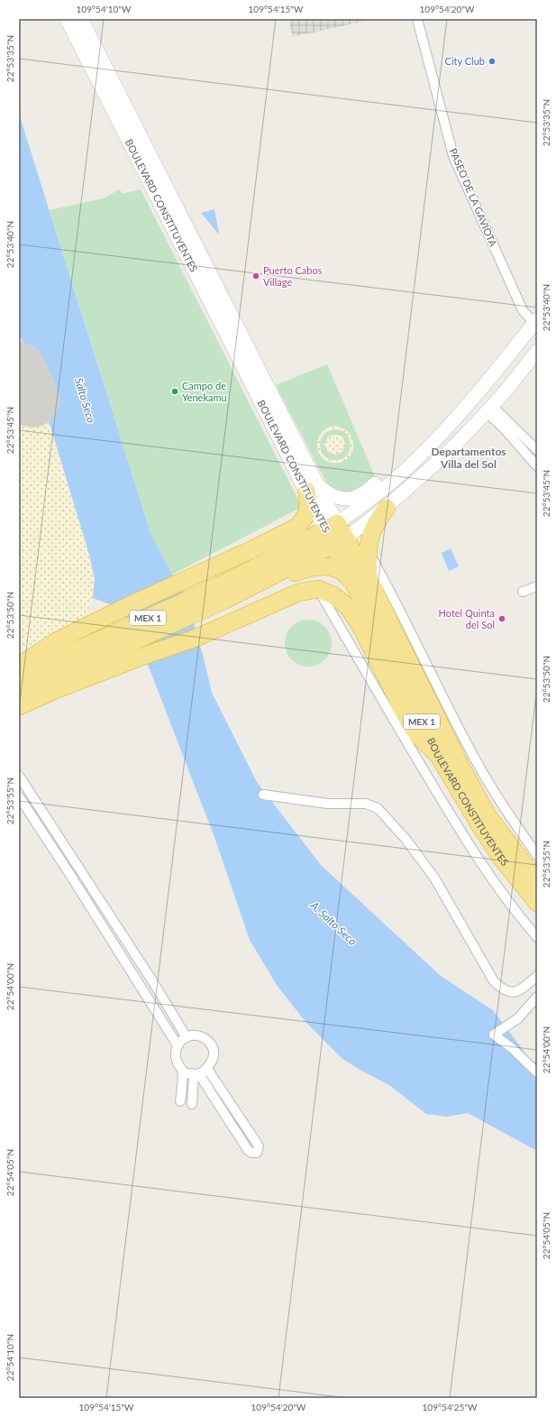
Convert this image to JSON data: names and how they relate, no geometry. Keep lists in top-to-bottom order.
{
  "streets": {
    "highway": ["BOULEVARD CONSTITUYENTES", "MEX 1"],
    "street": ["PASEO DE LA GAVIOTA"]
  },
  "crossings": [
    ["BOULEVARD CONSTITUYENTES", "MEX 1"]
  ],
  "districts": ["Departamentos Villa del Sol"],
  "water": ["Salto Seco", "A. Salto Seco"],
  "places": [
    "City Club",
    "Puerto Cabos Village",
    "Campo de Yenekamu",
    "Hotel Quinta del Sol"
  ],
  "coordinates": [
    "109°54'10\"W",
    "109°54'15\"W",
    "109°54'20\"W",
    "22°53'35\"N",
    "22°53'40\"N",
    "22°53'45\"N",
    "22°53'50\"N",
    "22°53'55\"N",
    "22°54'00\"N",
    "22°54'05\"N",
    "22°54'10\"N",
    "109°54'25\"W"
  ]
}
